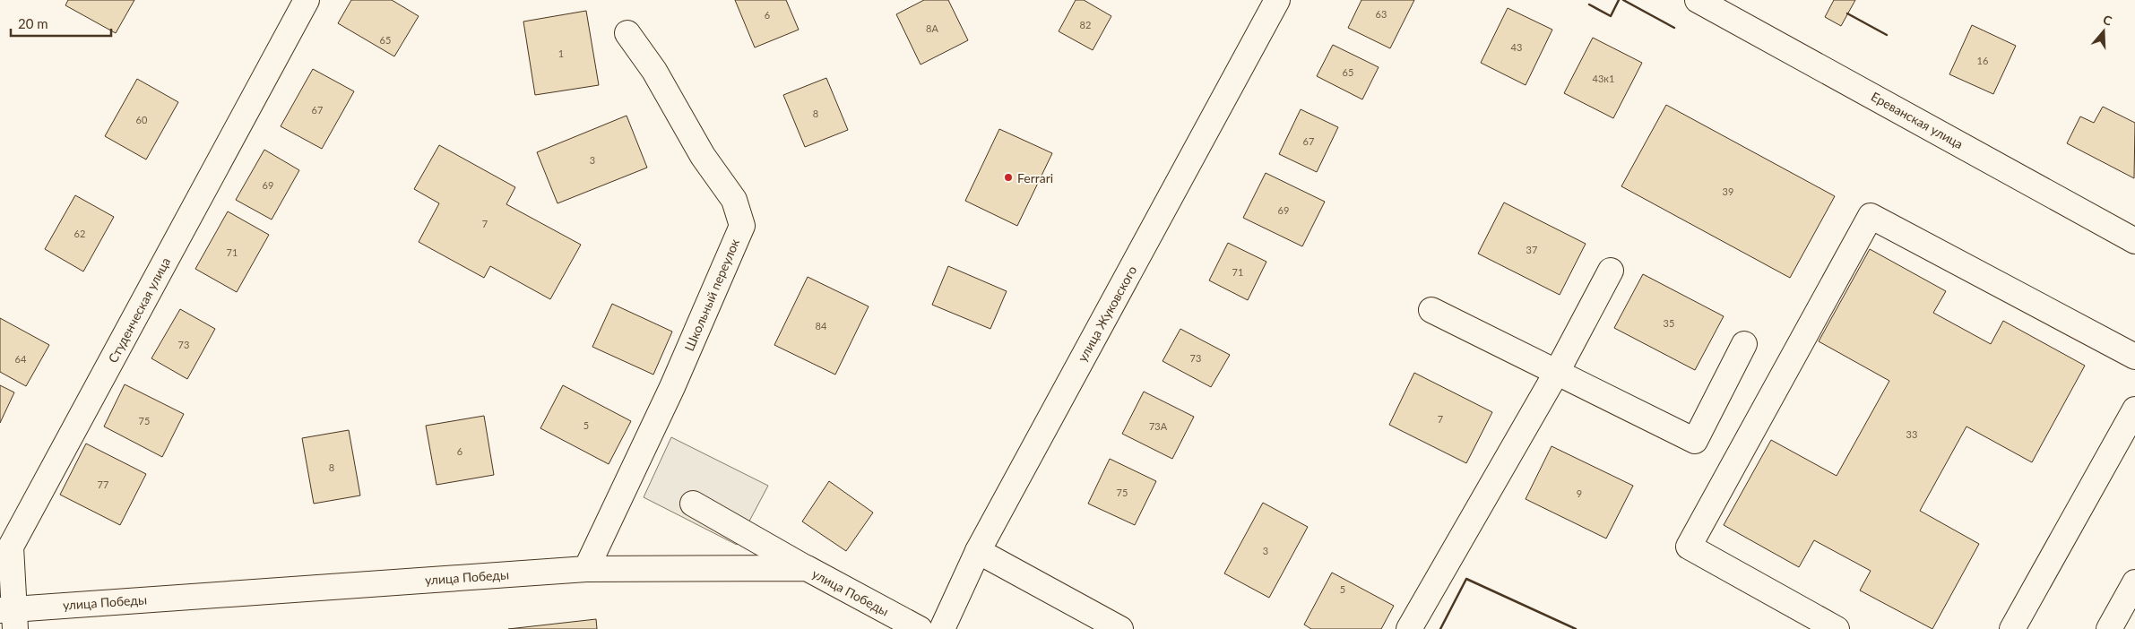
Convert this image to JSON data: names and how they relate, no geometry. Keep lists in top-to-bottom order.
{
  "streets": {
    "street": [
      "Ереванская улица",
      "Школьный переулок",
      "Студенческая улица",
      "улица Жуковского",
      "улица Победы"
    ]
  },
  "crossings": [
    ["Школьный переулок", "улица Победы"],
    ["Студенческая улица", "улица Победы"]
  ],
  "places": ["Ferrari"],
  "house_numbers": [
    "63",
    "6",
    "82",
    "8А",
    "65",
    "43",
    "1",
    "16",
    "65",
    "43к1",
    "67",
    "8",
    "60",
    "67",
    "3",
    "69",
    "39",
    "69",
    "7",
    "62",
    "37",
    "71",
    "71",
    "35",
    "84",
    "73",
    "73",
    "64",
    "7",
    "75",
    "5",
    "73А",
    "33",
    "6",
    "8",
    "77",
    "75",
    "9",
    "3",
    "5"
  ],
  "scale_bar": "20 m",
  "north": "top"
}
